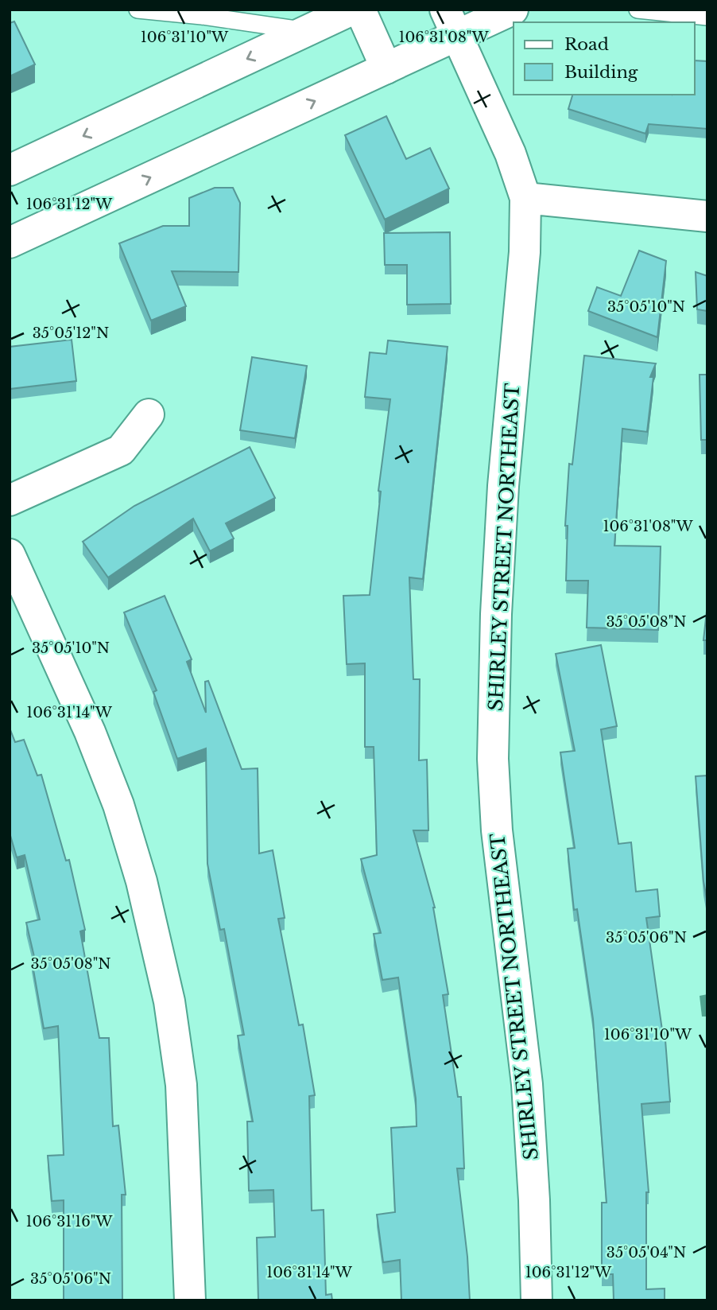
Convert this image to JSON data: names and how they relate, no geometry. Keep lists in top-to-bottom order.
{
  "streets": {
    "street": ["SHIRLEY STREET NORTHEAST"]
  },
  "legend": ["Road", "Building"],
  "coordinates": [
    "106°31'10\"W",
    "106°31'08\"W",
    "106°31'12\"W",
    "35°05'10\"N",
    "35°05'12\"N",
    "35°05'08\"N",
    "106°31'14\"W",
    "35°05'06\"N",
    "106°31'16\"W",
    "35°05'04\"N"
  ]
}
